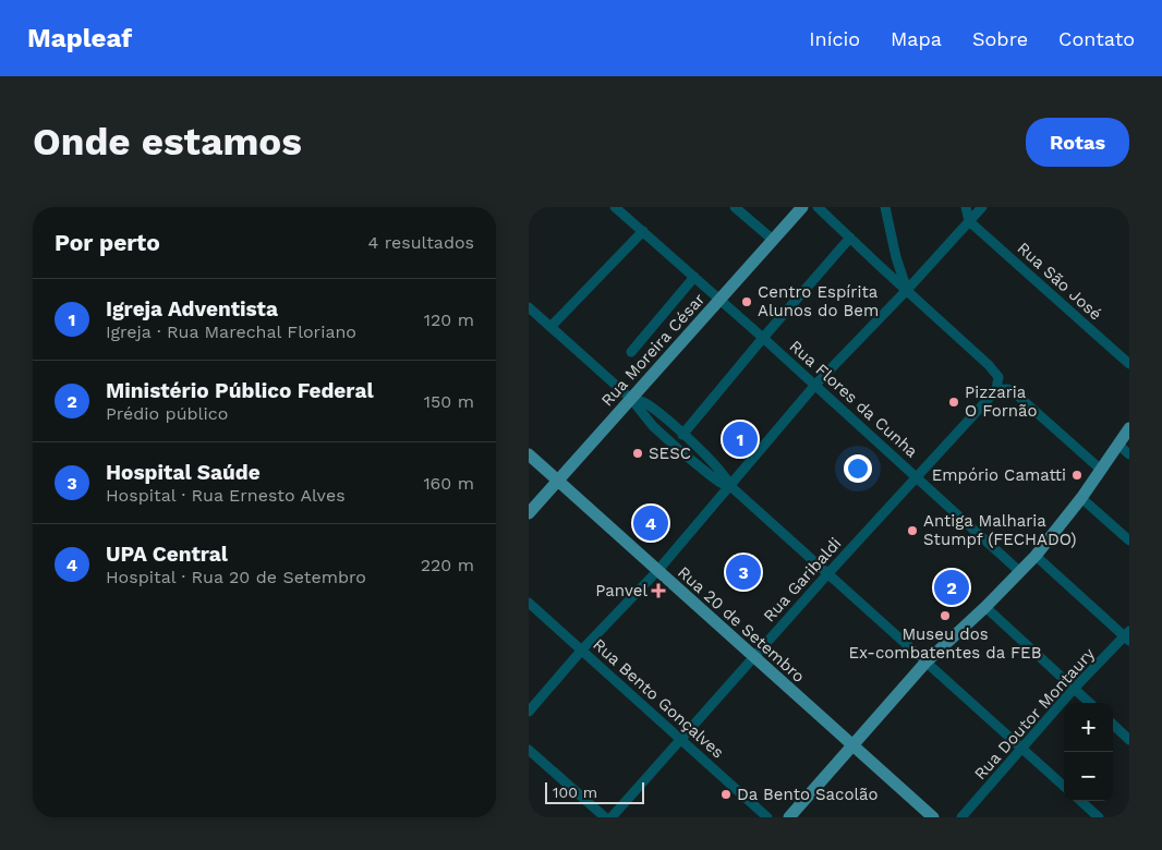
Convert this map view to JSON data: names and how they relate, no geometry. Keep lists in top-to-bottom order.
{
  "streets": {
    "main road": ["Rua Moreira César", "Rua 20 de Setembro"],
    "street": [
      "Rua São José",
      "Rua Flores da Cunha",
      "Rua Garibaldi",
      "Rua Bento Gonçalves",
      "Rua Doutor Montaury"
    ]
  },
  "crossings": [
    ["Rua Moreira César", "Rua Flores da Cunha"],
    ["Rua Moreira César", "Rua 20 de Setembro"],
    ["Rua Flores da Cunha", "Rua Garibaldi"],
    ["Rua Garibaldi", "Rua 20 de Setembro"],
    ["Rua Garibaldi", "Rua Bento Gonçalves"]
  ],
  "places": {
    "other": [
      "Centro Espírita Alunos do Bem",
      "Pizzaria O Fornão",
      "SESC",
      "Empório Camatti",
      "Antiga Malharia Stumpf (FECHADO)",
      "Museu dos Ex-combatentes da FEB",
      "Da Bento Sacolão"
    ],
    "health": ["Panvel"]
  },
  "scale_bar": "100 m",
  "page": {
    "header": "Mapleaf",
    "nav": [
      "Início",
      "Mapa",
      "Sobre",
      "Contato"
    ],
    "buttons": "Rotas",
    "title": "Onde estamos",
    "heading": ["Por perto", "4 resultados"],
    "list": [
      {
        "mark": "1",
        "name": "Igreja Adventista",
        "note": "Igreja · Rua Marechal Floriano",
        "value": "120 m"
      },
      {
        "mark": "2",
        "name": "Ministério Público Federal",
        "note": "Prédio público",
        "value": "150 m"
      },
      {
        "mark": "3",
        "name": "Hospital Saúde",
        "note": "Hospital · Rua Ernesto Alves",
        "value": "160 m"
      },
      {
        "mark": "4",
        "name": "UPA Central",
        "note": "Hospital · Rua 20 de Setembro",
        "value": "220 m"
      }
    ],
    "pins": [
      "1",
      "4",
      "3",
      "2"
    ],
    "map_buttons": ["+", "−"],
    "scale": "100 m"
  }
}
